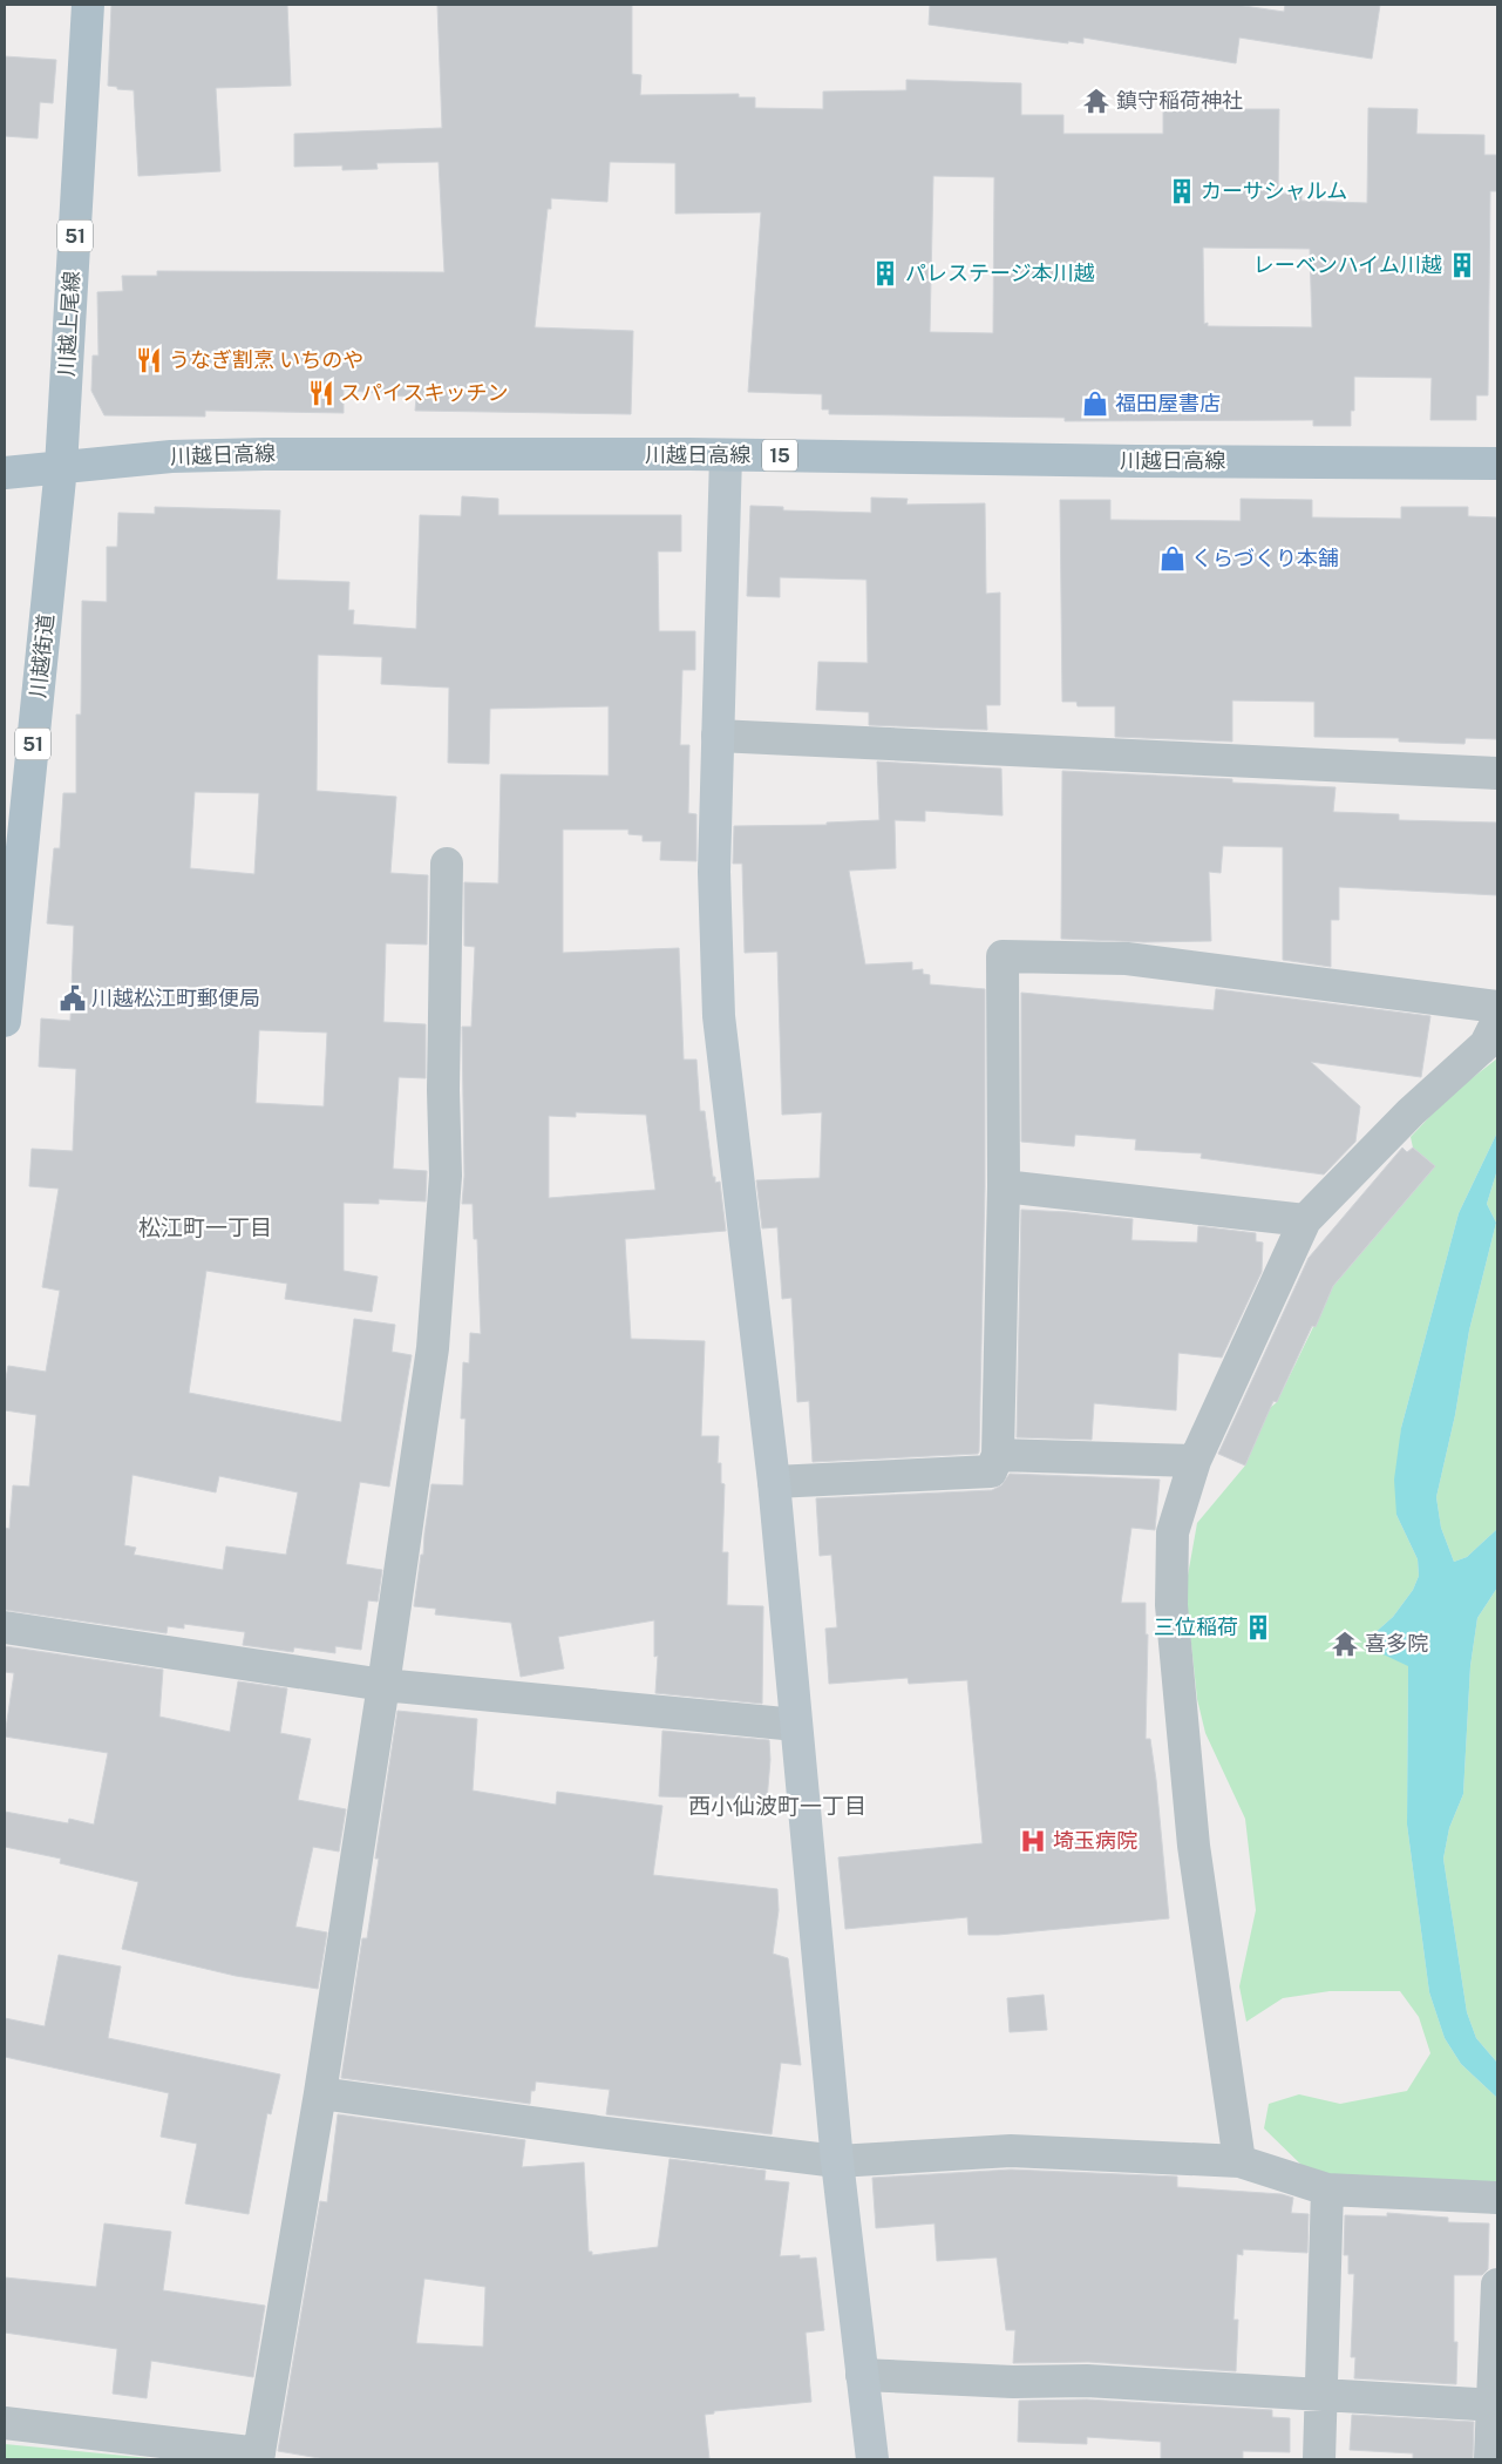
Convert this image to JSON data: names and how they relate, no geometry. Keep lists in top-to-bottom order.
{
  "streets": {
    "main road": [
      "51",
      "川越上尾線",
      "川越日高線",
      "15",
      "川越街道"
    ]
  },
  "crossings": [
    ["川越上尾線", "川越日高線"],
    ["川越上尾線", "川越街道"],
    ["川越日高線", "川越街道"]
  ],
  "districts": ["松江町一丁目", "西小仙波町一丁目"],
  "places": {
    "temple": ["鎮守稲荷神社", "喜多院"],
    "building": [
      "カーサシャルム",
      "レーベンハイム川越",
      "パレステージ本川越",
      "三位稲荷"
    ],
    "restaurant": ["うなぎ割烹 いちのや", "スパイスキッチン"],
    "shop": ["福田屋書店", "くらづくり本舗"],
    "public building": ["川越松江町郵便局"],
    "hospital": ["埼玉病院"]
  }
}
